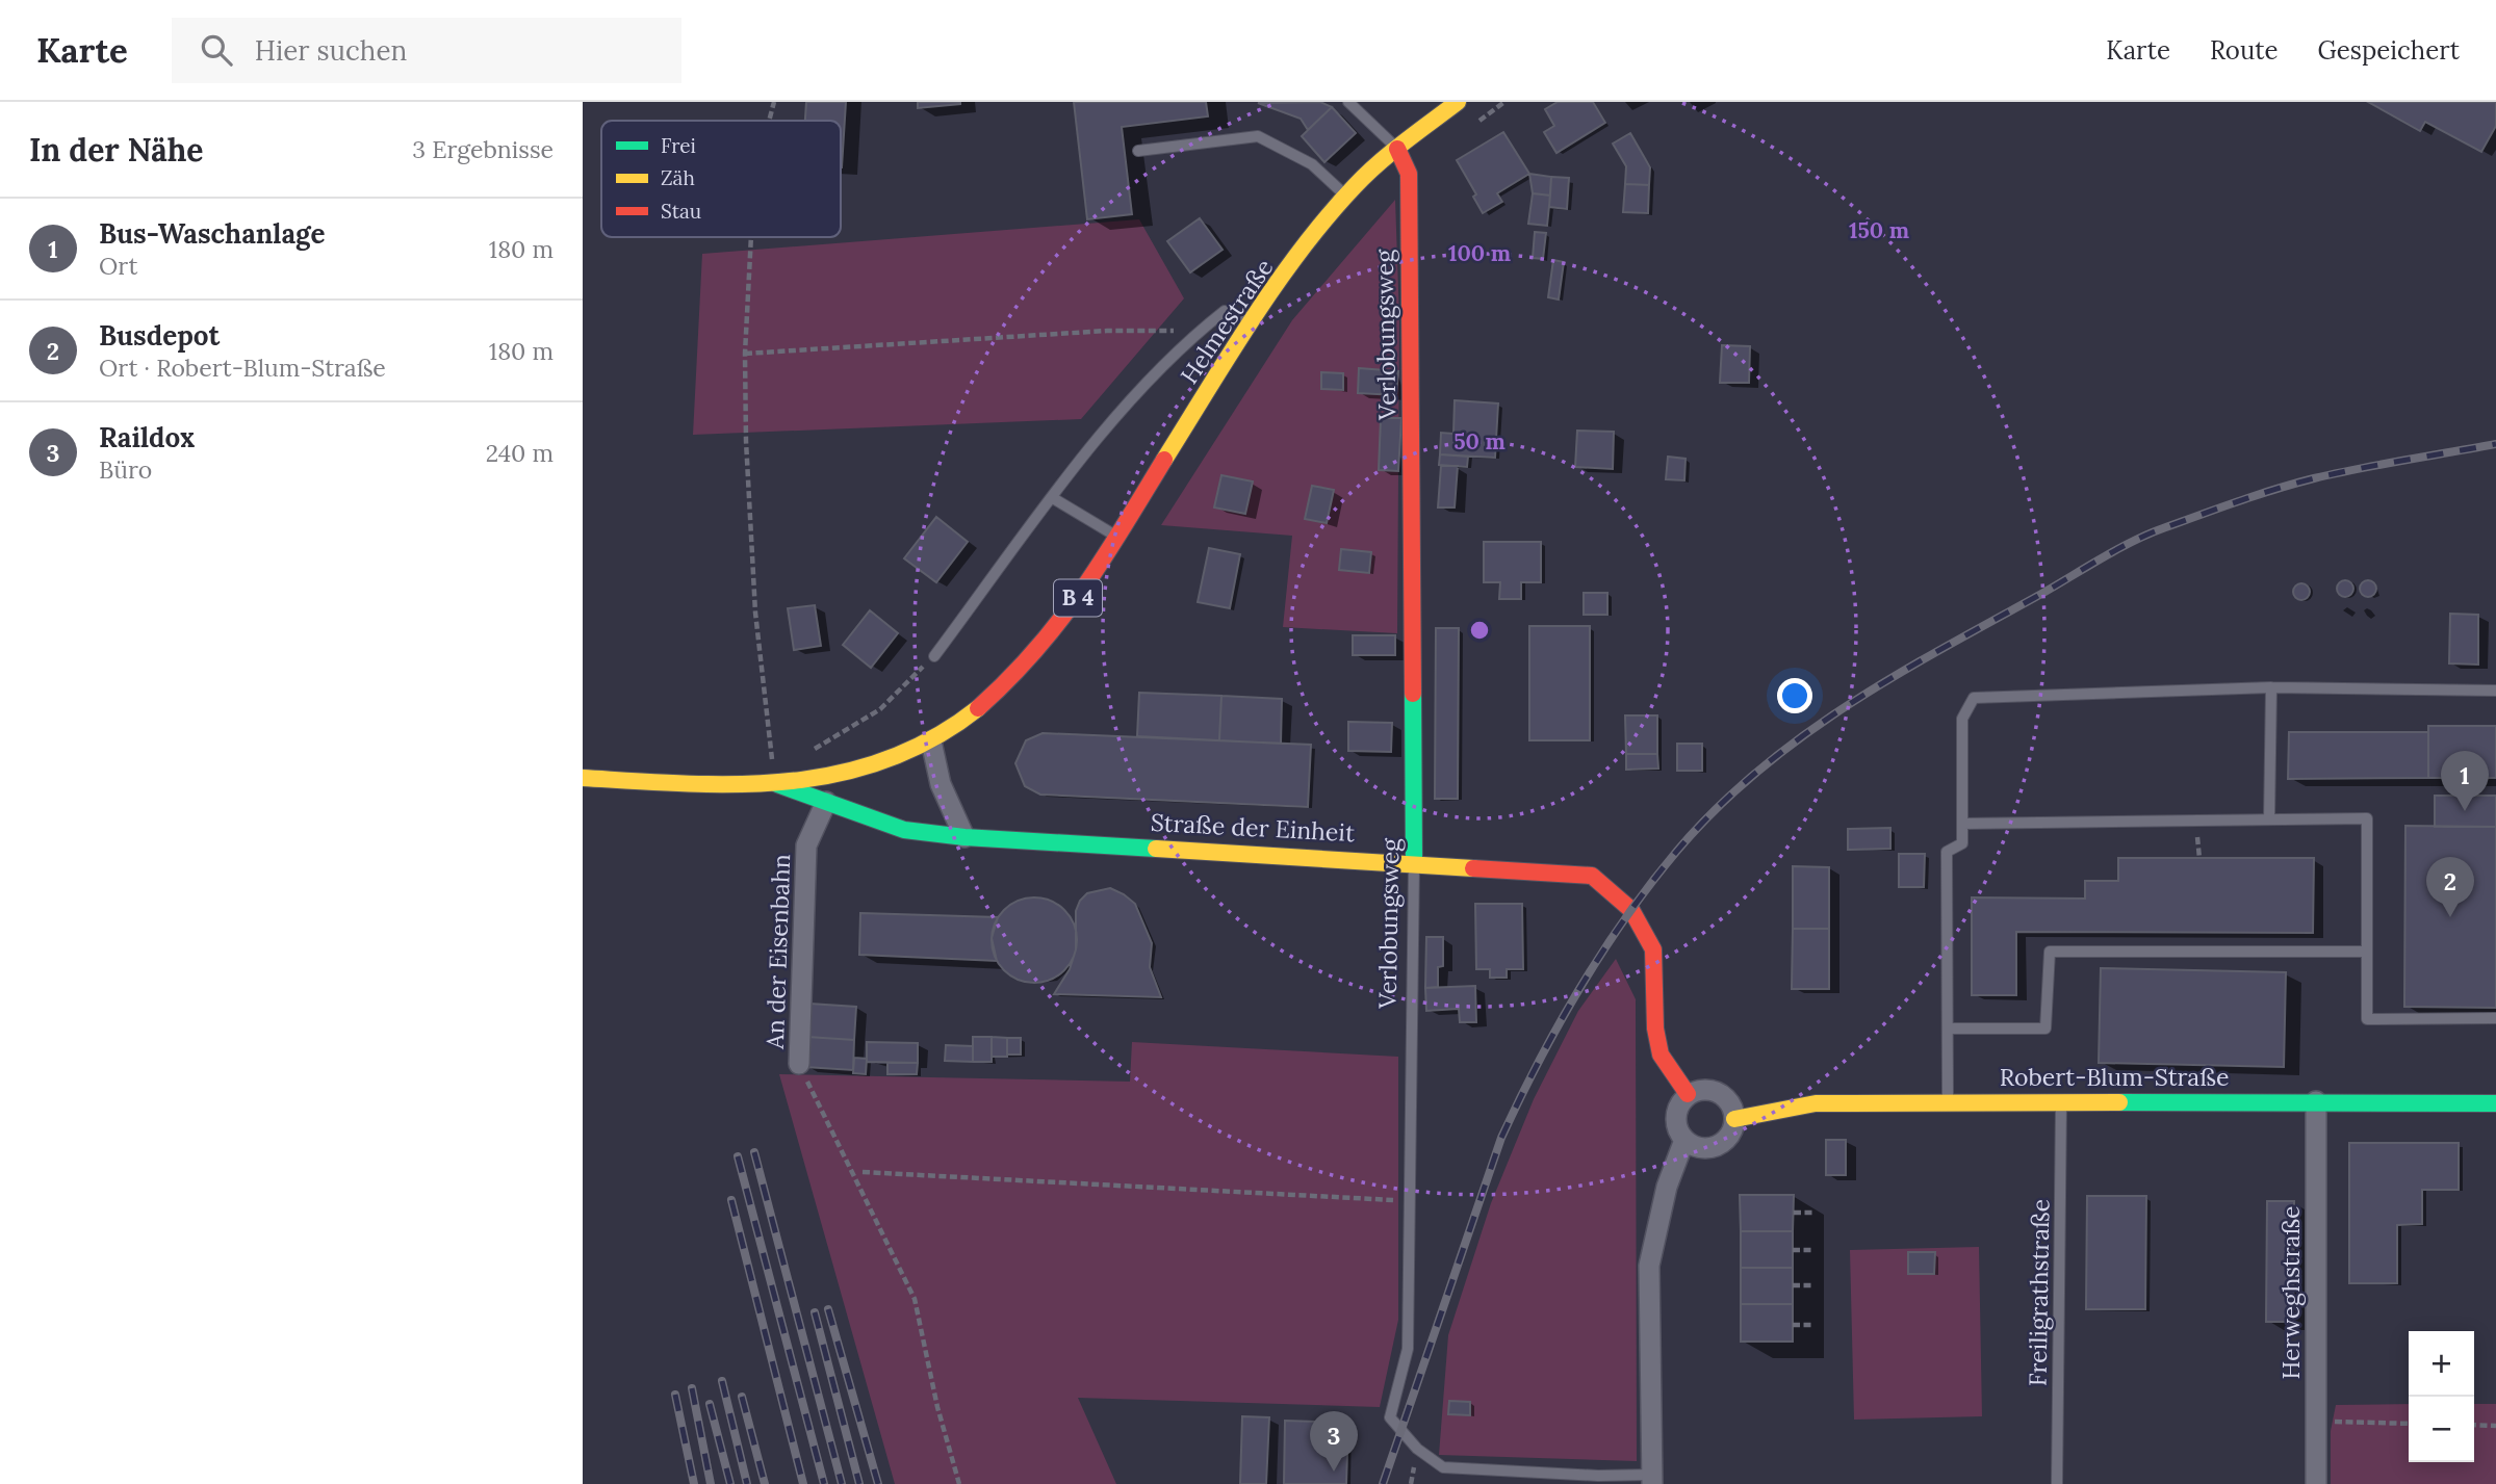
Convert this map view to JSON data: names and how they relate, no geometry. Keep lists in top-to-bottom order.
{
  "streets": {
    "street": [
      "Helmestraße",
      "Verlobungsweg",
      "B 4",
      "Straße der Einheit",
      "An der Eisenbahn",
      "Robert-Blum-Straße",
      "Herweghstraße"
    ],
    "lane": ["Freiligrathstraße"]
  },
  "crossings": [
    ["Helmestraße", "Verlobungsweg"],
    ["Helmestraße", "B 4"],
    ["Helmestraße", "Straße der Einheit"],
    ["Verlobungsweg", "Straße der Einheit"],
    ["B 4", "Straße der Einheit"],
    ["Straße der Einheit", "An der Eisenbahn"],
    ["Straße der Einheit", "Robert-Blum-Straße"],
    ["Robert-Blum-Straße", "Freiligrathstraße"],
    ["Robert-Blum-Straße", "Herweghstraße"]
  ],
  "legend": ["Frei", "Zäh", "Stau"],
  "page": {
    "header": "Karte",
    "search": "Hier suchen",
    "nav": ["Karte", "Route", "Gespeichert"],
    "heading": ["In der Nähe", "3 Ergebnisse"],
    "list": [
      {
        "mark": "1",
        "name": "Bus-Waschanlage",
        "note": "Ort",
        "value": "180 m"
      },
      {
        "mark": "2",
        "name": "Busdepot",
        "note": "Ort · Robert-Blum-Straße",
        "value": "180 m"
      },
      {
        "mark": "3",
        "name": "Raildox",
        "note": "Büro",
        "value": "240 m"
      }
    ],
    "pins": ["1", "2", "3"],
    "map_buttons": ["+", "−"]
  },
  "rings": ["150 m", "100 m", "50 m"]
}
